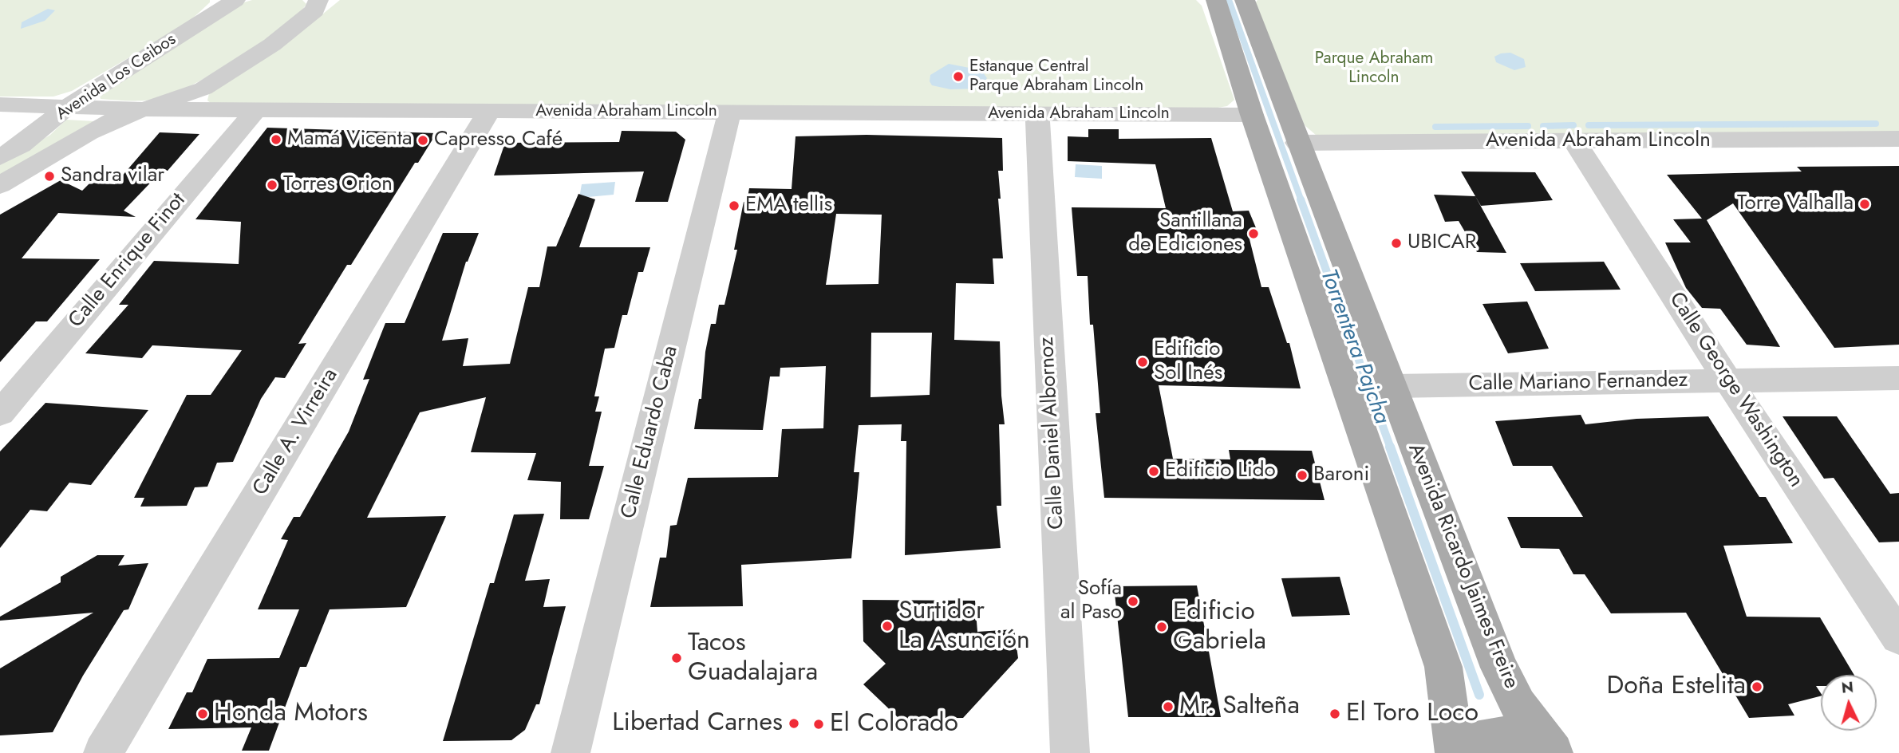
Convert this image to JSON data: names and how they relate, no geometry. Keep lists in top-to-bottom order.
{
  "streets": {
    "main road": ["Avenida Ricardo Jaimes Freire"],
    "street": [
      "Avenida Los Ceibos",
      "Avenida Abraham Lincoln",
      "Calle Enrique Finot",
      "Calle Mariano Fernandez",
      "Calle George Washington",
      "Calle A. Virreira",
      "Calle Eduardo Caba",
      "Calle Daniel Albornoz"
    ]
  },
  "crossings": [
    ["Avenida Los Ceibos", "Avenida Abraham Lincoln"],
    ["Avenida Abraham Lincoln", "Calle Enrique Finot"],
    ["Avenida Abraham Lincoln", "Calle George Washington"],
    ["Avenida Abraham Lincoln", "Calle A. Virreira"],
    ["Avenida Abraham Lincoln", "Calle Eduardo Caba"],
    ["Avenida Abraham Lincoln", "Calle Daniel Albornoz"],
    ["Avenida Abraham Lincoln", "Avenida Ricardo Jaimes Freire"],
    ["Calle Mariano Fernandez", "Calle George Washington"],
    ["Calle Mariano Fernandez", "Avenida Ricardo Jaimes Freire"]
  ],
  "water": ["Torrentera Pajcha"],
  "parks": ["Parque Abraham Lincoln"],
  "places": [
    "Estanque Central Parque Abraham Lincoln",
    "Mamá Vicenta",
    "Capresso Café",
    "Sandra vilar",
    "Torres Orion",
    "Torre Valhalla",
    "EMA tellis",
    "Santillana de Ediciones",
    "UBICAR",
    "Edificio Sol Inés",
    "Edificio Lido",
    "Baroni",
    "Sofía al Paso",
    "Surtidor La Asunción",
    "Edificio Gabriela",
    "Tacos Guadalajara",
    "Doña Estelita",
    "Mr. Salteña",
    "Honda Motors",
    "El Toro Loco",
    "Libertad Carnes",
    "El Colorado"
  ],
  "north": "top"
}
